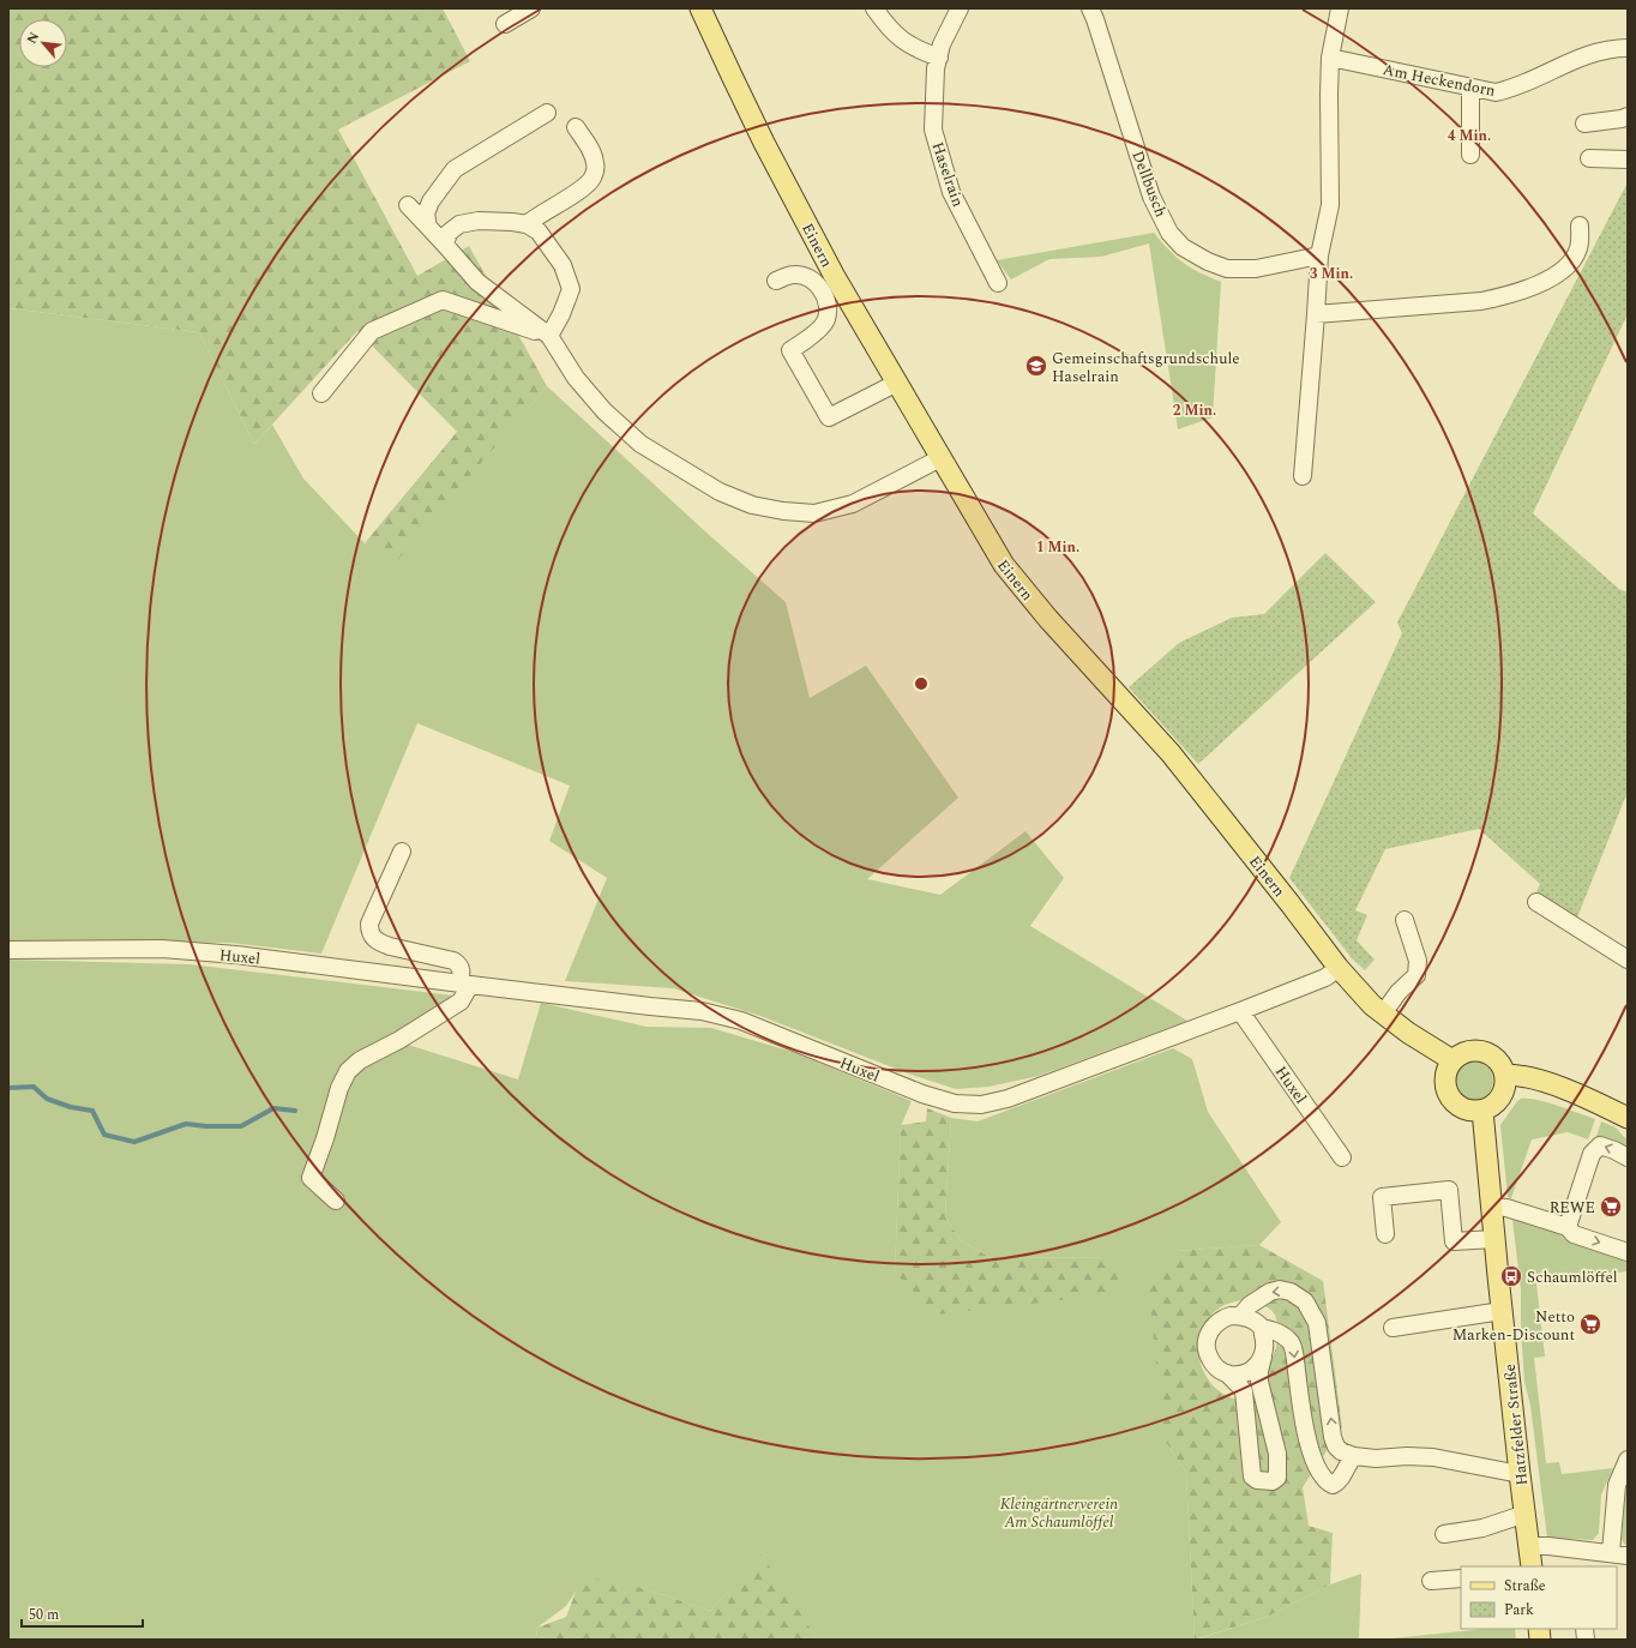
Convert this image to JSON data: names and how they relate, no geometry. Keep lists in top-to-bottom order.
{
  "streets": {
    "main road": ["Einern", "Hatzfelder Straße"],
    "street": [
      "Am Heckendorn",
      "Haselrain",
      "Dellbusch",
      "Huxel"
    ]
  },
  "crossings": [
    ["Einern", "Huxel"],
    ["Einern", "Hatzfelder Straße"]
  ],
  "parks": ["Kleingärtnerverein Am Schaumlöffel"],
  "places": {
    "school or university": ["Gemeinschaftsgrundschule Haselrain"],
    "supermarket": ["REWE", "Netto Marken-Discount"],
    "bus stop": ["Schaumlöffel"]
  },
  "legend": ["Straße", "Park"],
  "scale_bar": "50 m",
  "north": "top left",
  "rings": [
    "4 Min.",
    "3 Min.",
    "2 Min.",
    "1 Min."
  ]
}
